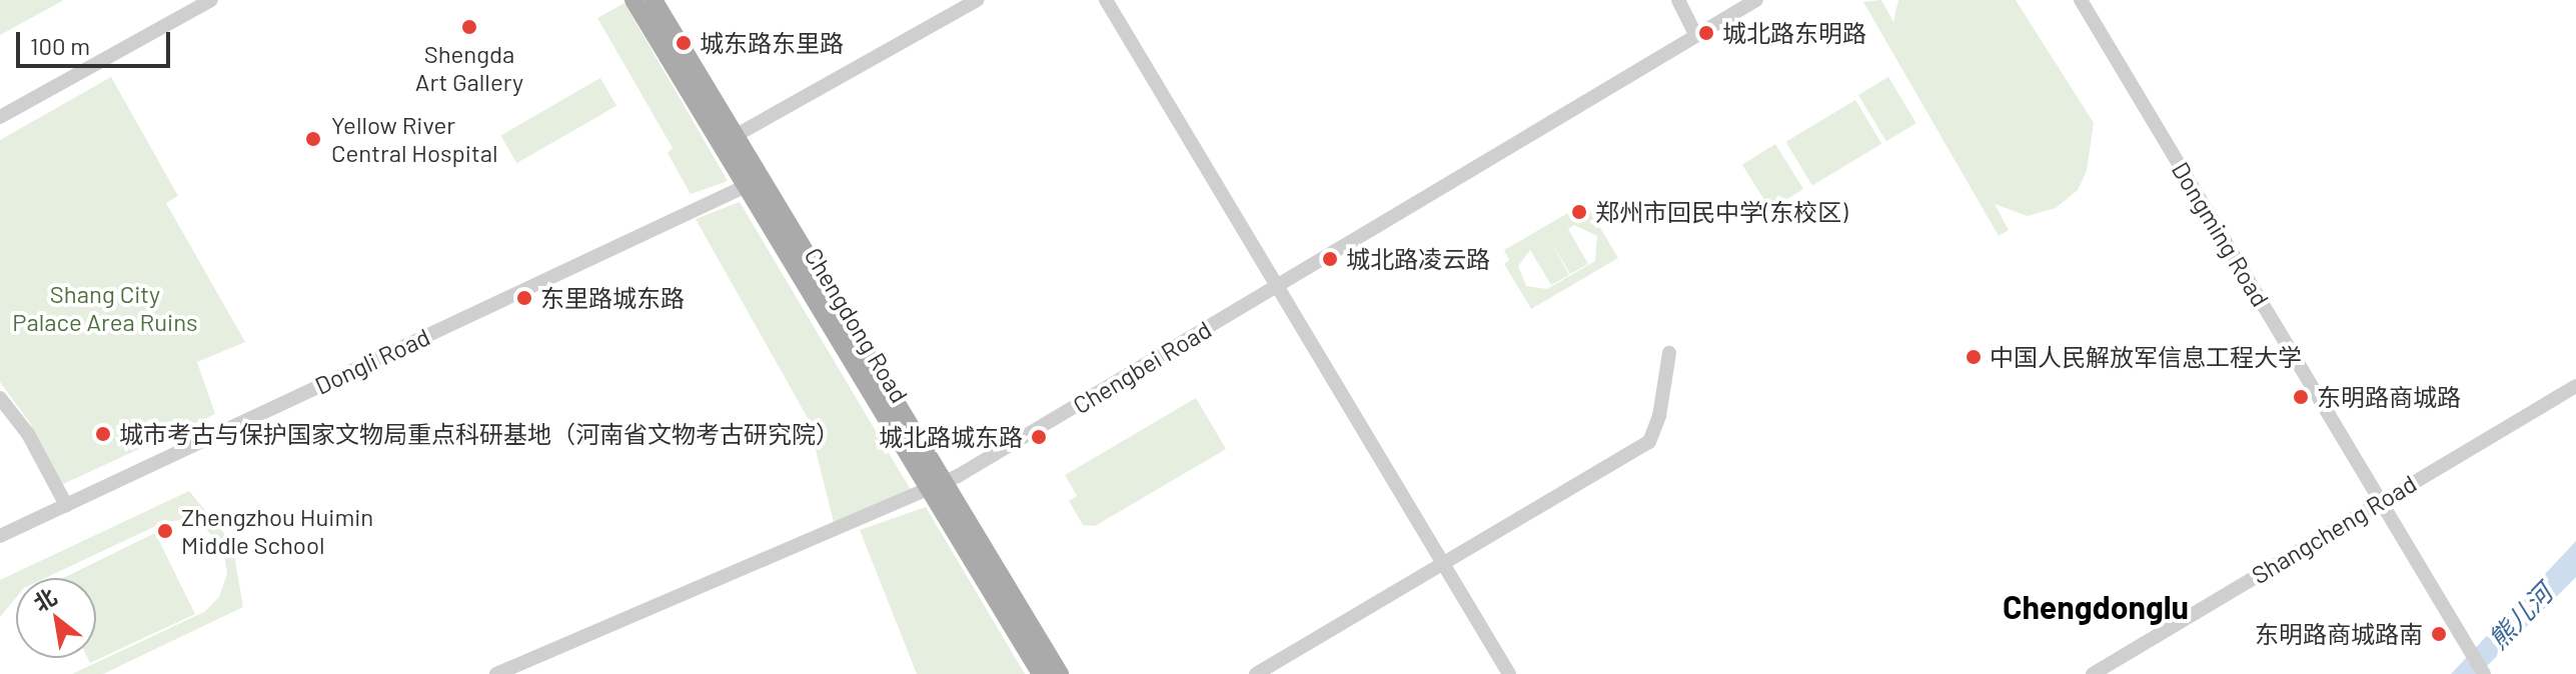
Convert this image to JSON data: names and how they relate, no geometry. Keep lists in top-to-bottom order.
{
  "streets": {
    "main road": ["Chengdong Road"],
    "street": [
      "Dongming Road",
      "Dongli Road",
      "Chengbei Road",
      "Shangcheng Road"
    ]
  },
  "crossings": [
    ["Dongming Road", "Shangcheng Road"],
    ["Chengdong Road", "Dongli Road"],
    ["Chengdong Road", "Chengbei Road"]
  ],
  "districts": ["Chengdonglu"],
  "water": ["熊儿河"],
  "parks": ["Shang City Palace Area Ruins"],
  "places": [
    "Shengda Art Gallery",
    "城北路东明路",
    "城东路东里路",
    "Yellow River Central Hospital",
    "郑州市回民中学(东校区)",
    "城北路凌云路",
    "东里路城东路",
    "中国人民解放军信息工程大学",
    "东明路商城路",
    "城市考古与保护国家文物局重点科研基地（河南省文物考古研究院）",
    "城北路城东路",
    "Zhengzhou Huimin Middle School",
    "东明路商城路南"
  ],
  "scale_bar": "100 m",
  "north": "top left"
}
